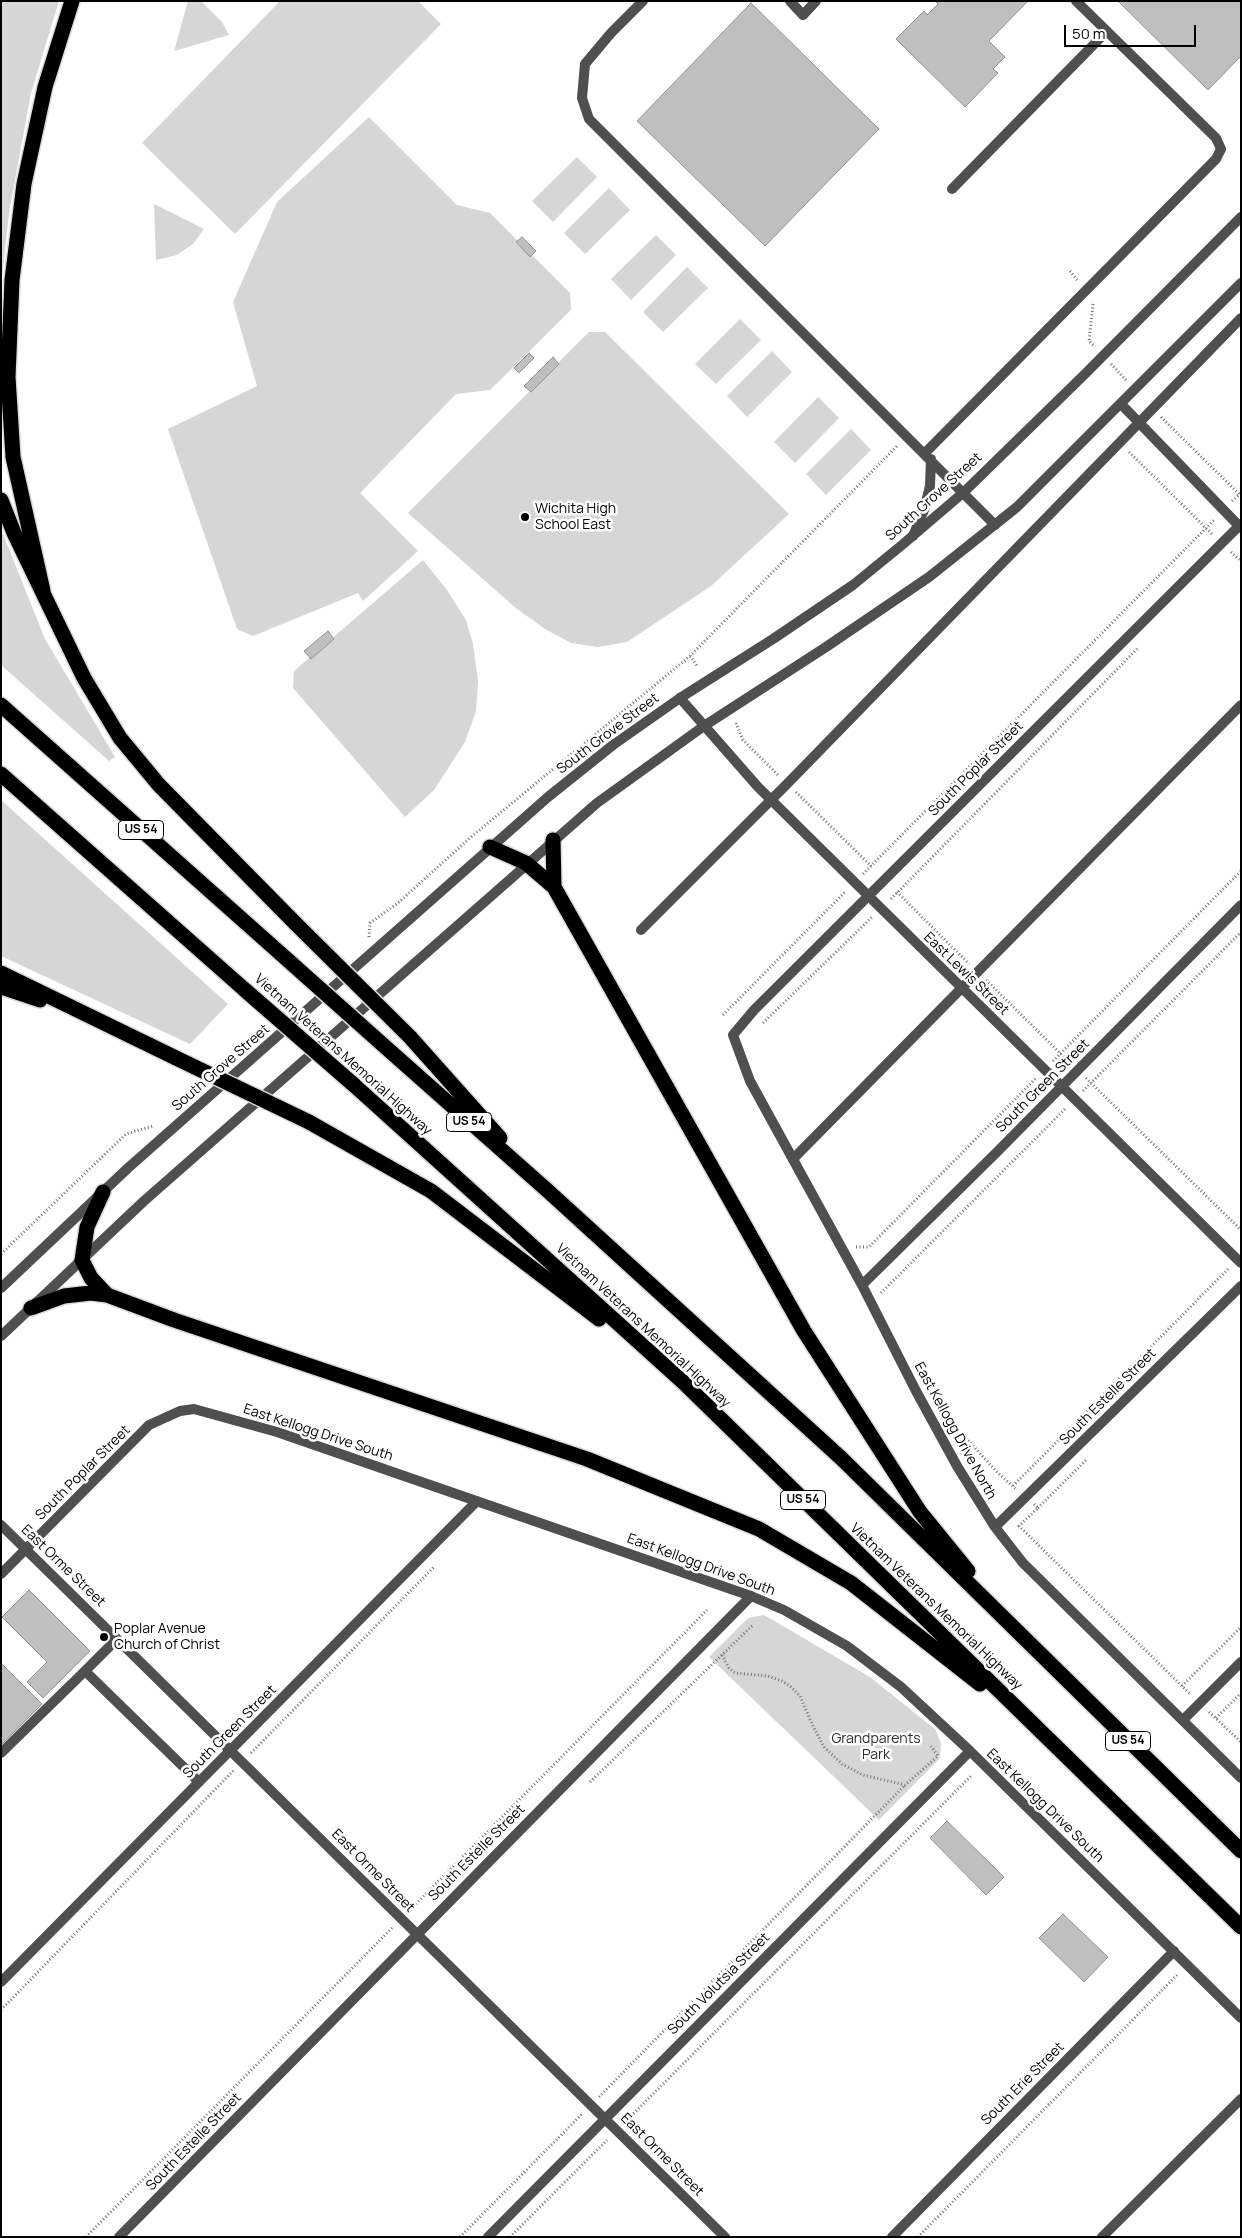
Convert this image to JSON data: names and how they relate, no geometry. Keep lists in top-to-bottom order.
{
  "streets": {
    "highway": ["US 54", "Vietnam Veterans Memorial Highway"],
    "street": [
      "South Grove Street",
      "South Poplar Street",
      "East Lewis Street",
      "South Green Street",
      "South Estelle Street",
      "East Kellogg Drive North",
      "East Kellogg Drive South",
      "East Orme Street",
      "South Volutsia Street",
      "South Erie Street"
    ]
  },
  "crossings": [
    ["South Grove Street", "East Lewis Street"],
    ["South Poplar Street", "East Lewis Street"],
    ["South Poplar Street", "East Kellogg Drive North"],
    ["South Poplar Street", "East Kellogg Drive South"],
    ["South Poplar Street", "East Orme Street"],
    ["East Lewis Street", "South Green Street"],
    ["South Green Street", "East Kellogg Drive North"],
    ["South Green Street", "East Kellogg Drive South"],
    ["South Green Street", "East Orme Street"],
    ["South Estelle Street", "East Kellogg Drive North"],
    ["South Estelle Street", "East Kellogg Drive South"],
    ["South Estelle Street", "East Orme Street"],
    ["East Kellogg Drive South", "South Volutsia Street"],
    ["East Kellogg Drive South", "South Erie Street"],
    ["East Orme Street", "South Volutsia Street"]
  ],
  "parks": ["Grandparents Park"],
  "places": ["Wichita High School East", "Poplar Avenue Church of Christ"],
  "scale_bar": "50 m"
}
